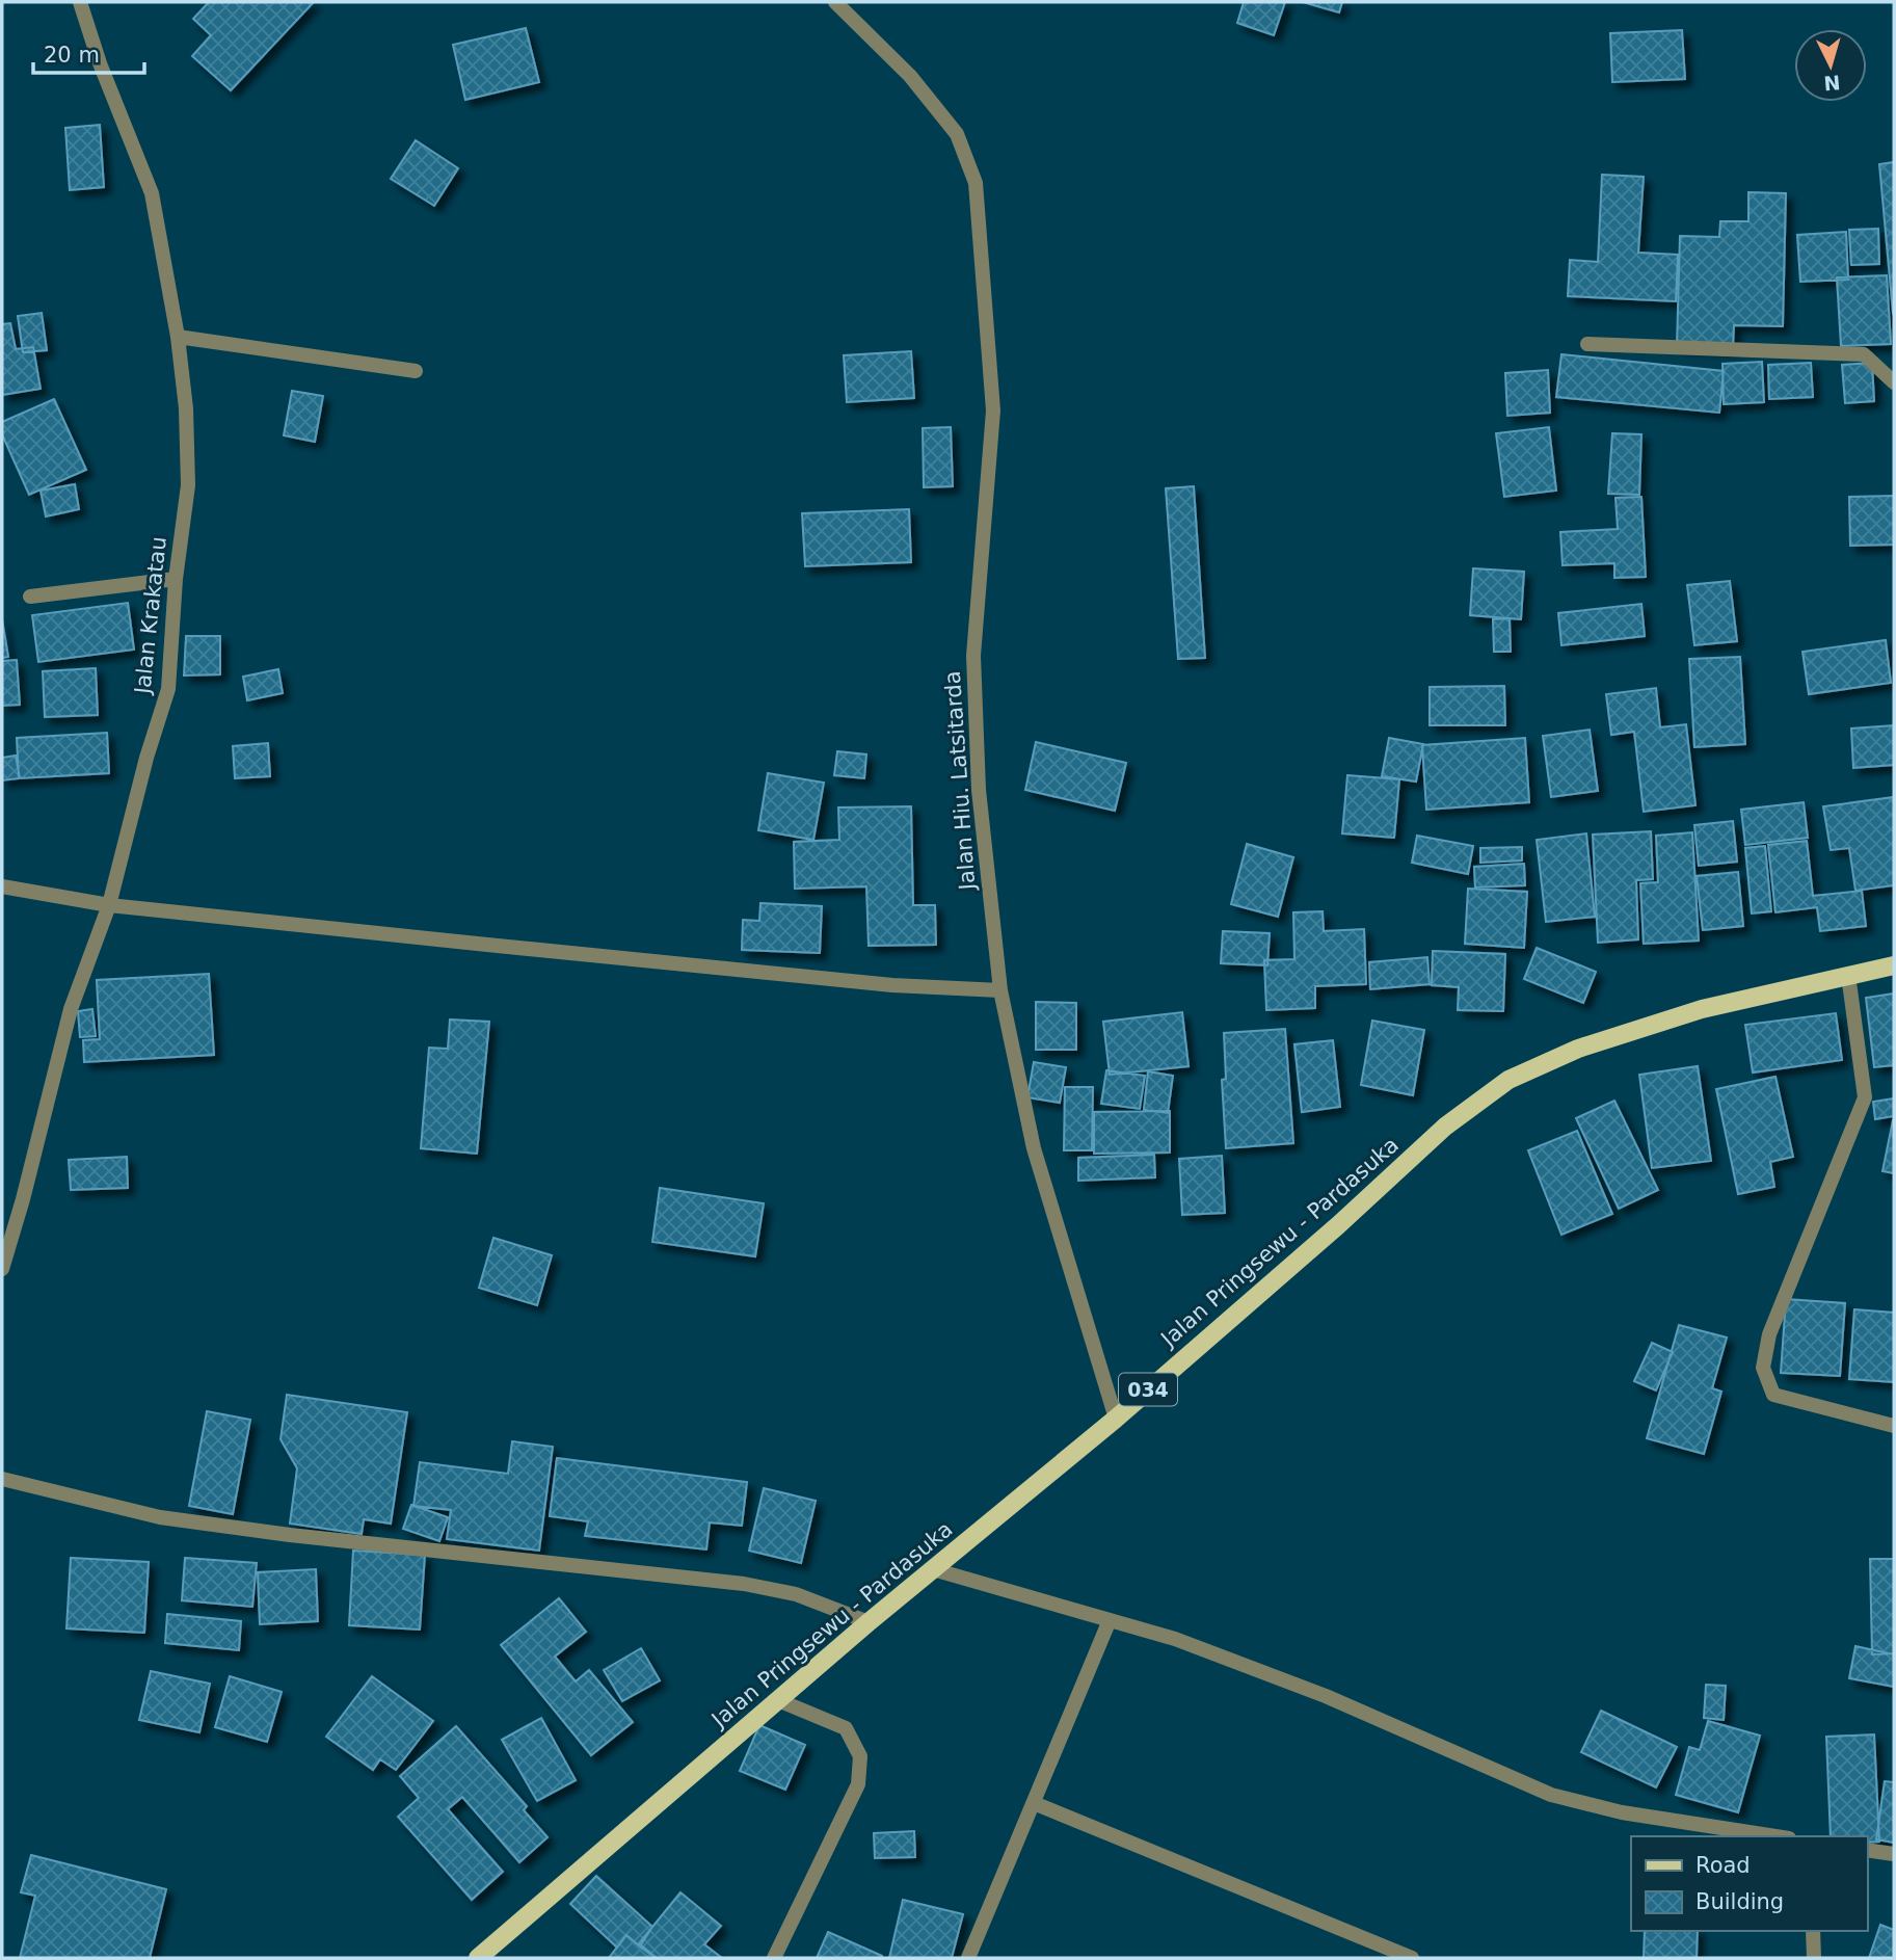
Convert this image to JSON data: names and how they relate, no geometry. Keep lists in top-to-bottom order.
{
  "streets": {
    "main road": ["Jalan Pringsewu - Pardasuka", "034"],
    "street": ["Jalan Krakatau", "Jalan Hiu. Latsitarda"]
  },
  "crossings": [
    ["Jalan Hiu. Latsitarda", "Jalan Pringsewu - Pardasuka"]
  ],
  "legend": ["Road", "Building"],
  "scale_bar": "20 m",
  "north": "bottom"
}
